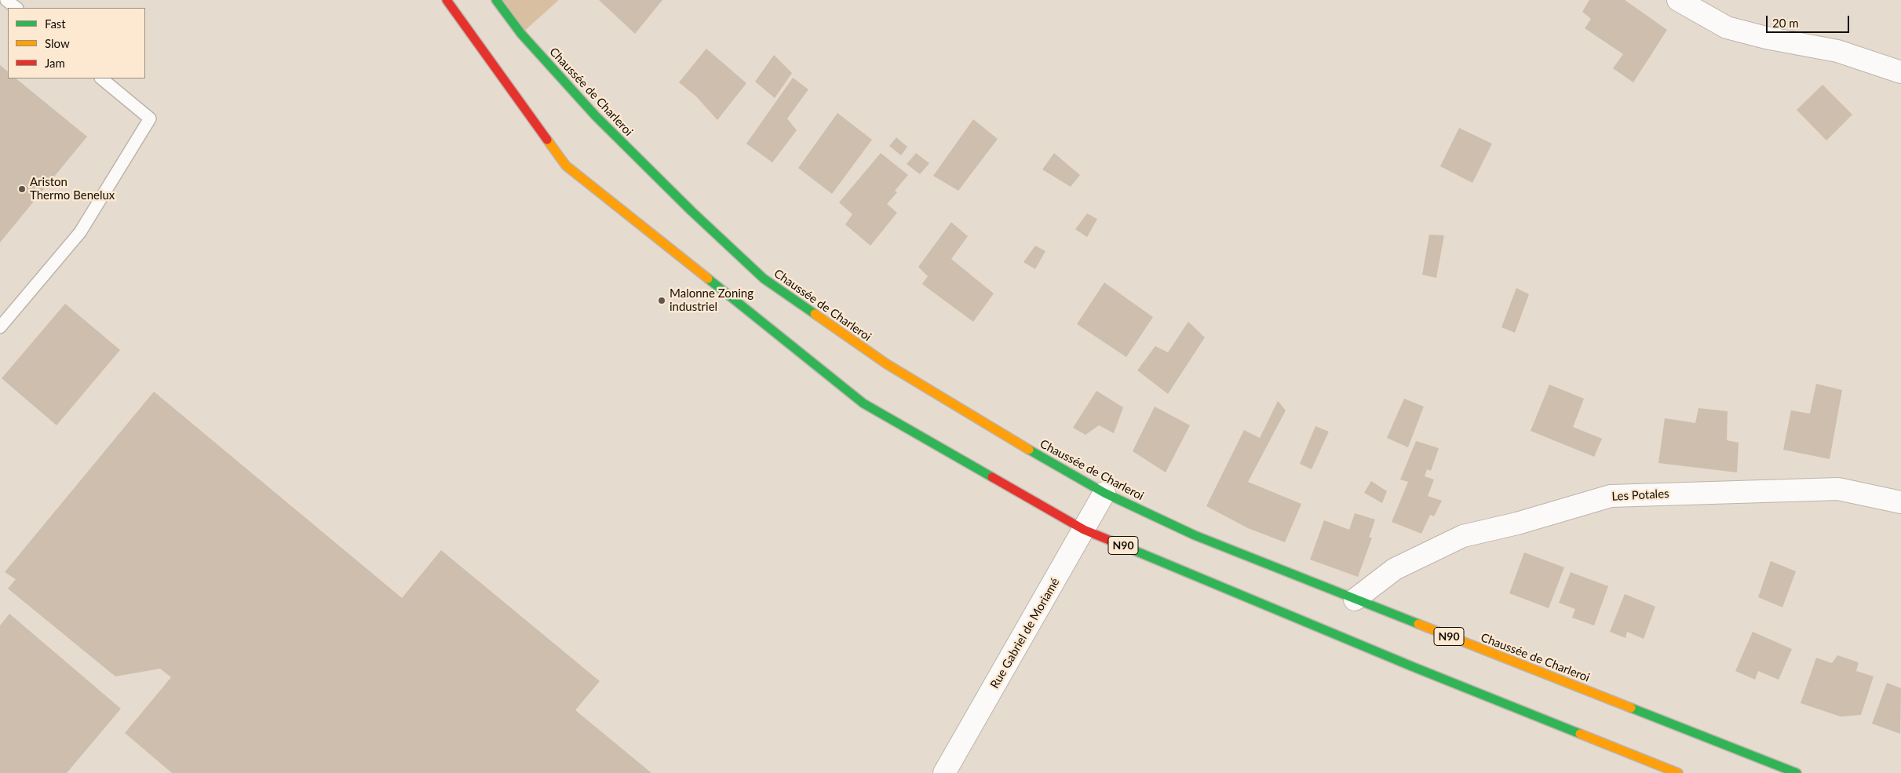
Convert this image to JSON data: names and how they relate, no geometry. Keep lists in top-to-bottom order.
{
  "streets": {
    "main road": ["Chaussée de Charleroi", "N90"],
    "street": ["Les Potales", "Rue Gabriel de Moriamé"]
  },
  "crossings": [
    ["Chaussée de Charleroi", "Les Potales"],
    ["Chaussée de Charleroi", "Rue Gabriel de Moriamé"],
    ["N90", "Rue Gabriel de Moriamé"]
  ],
  "places": ["Ariston Thermo Benelux", "Malonne Zoning industriel"],
  "legend": ["Fast", "Slow", "Jam"],
  "scale_bar": "20 m"
}
